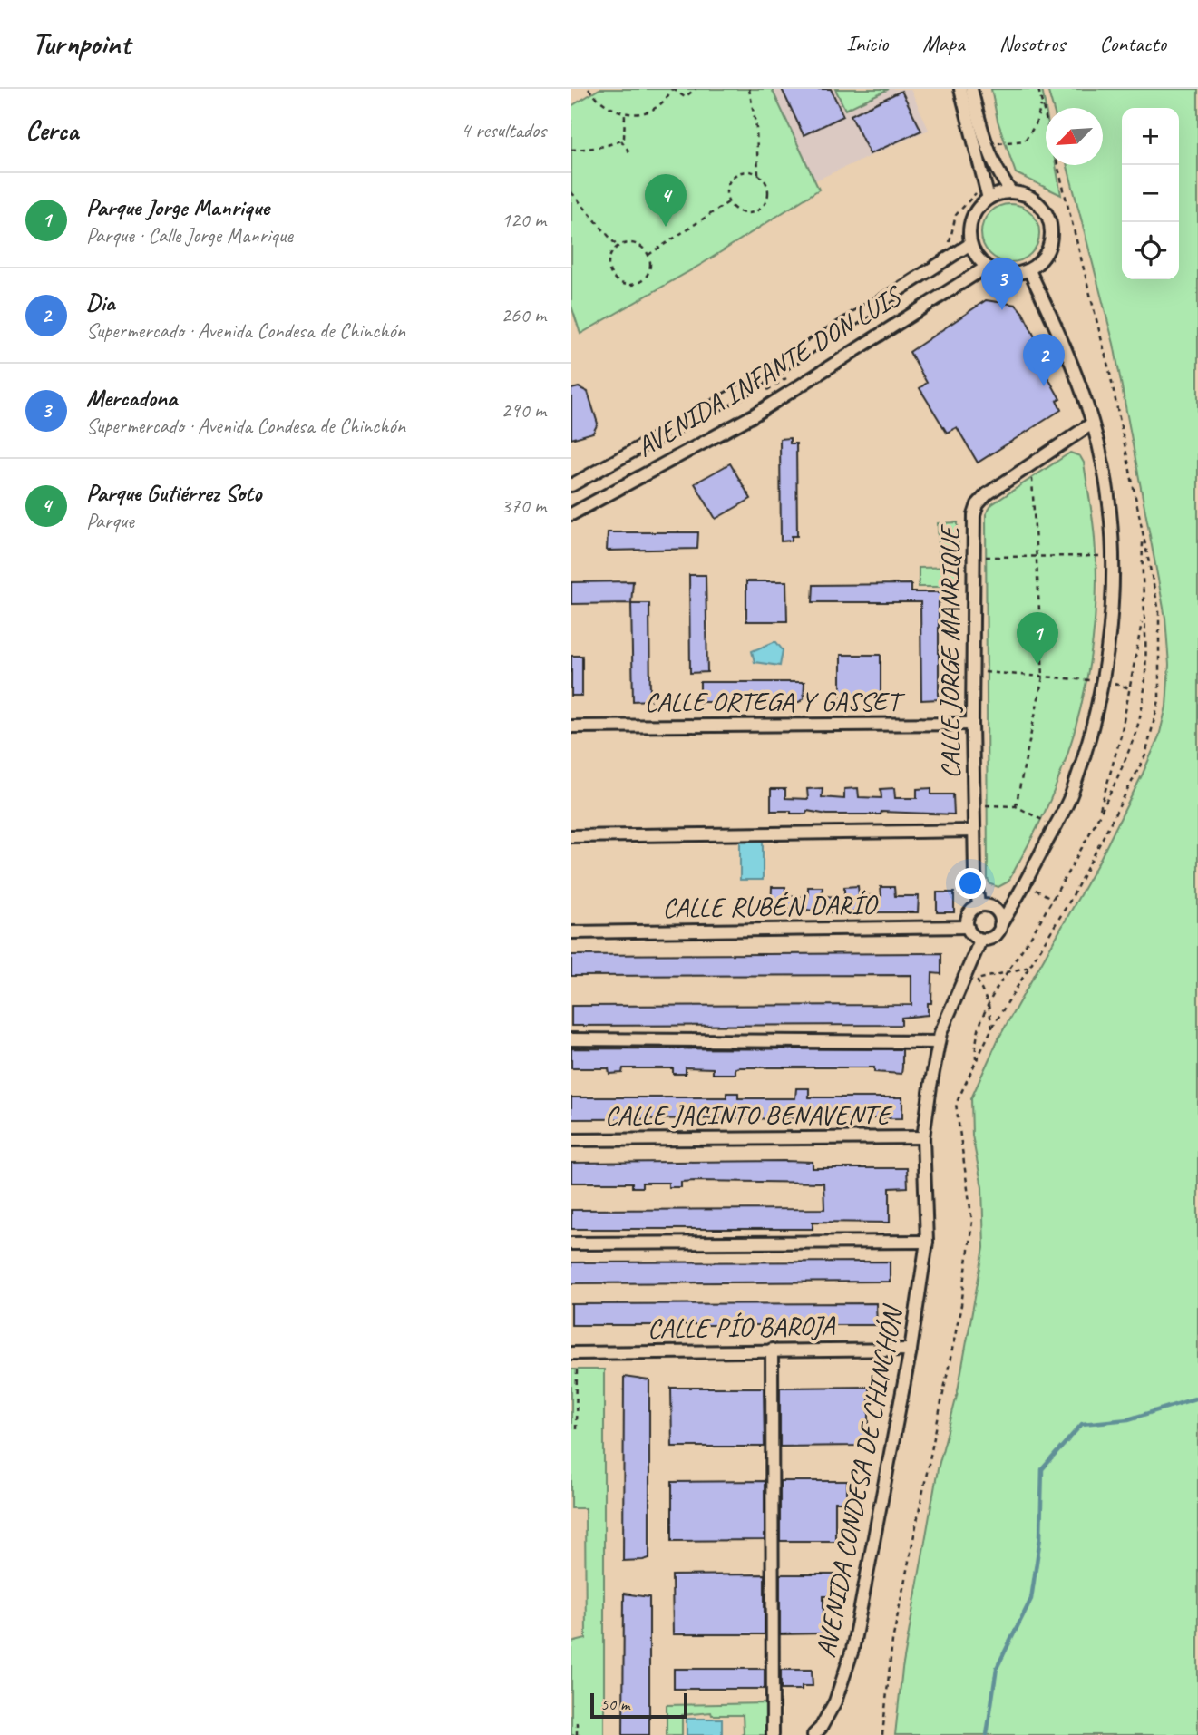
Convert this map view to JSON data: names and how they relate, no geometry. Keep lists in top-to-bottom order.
{
  "streets": {
    "street": [
      "AVENIDA INFANTE DON LUIS",
      "CALLE JORGE MANRIQUE",
      "CALLE ORTEGA Y GASSET",
      "CALLE RUBÉN DARÍO",
      "CALLE JACINTO BENAVENTE",
      "CALLE PÍO BAROJA",
      "AVENIDA CONDESA DE CHINCHÓN"
    ]
  },
  "crossings": [
    ["CALLE JORGE MANRIQUE", "CALLE ORTEGA Y GASSET"],
    ["CALLE JORGE MANRIQUE", "CALLE RUBÉN DARÍO"],
    ["CALLE JORGE MANRIQUE", "AVENIDA CONDESA DE CHINCHÓN"],
    ["CALLE RUBÉN DARÍO", "AVENIDA CONDESA DE CHINCHÓN"],
    ["CALLE JACINTO BENAVENTE", "AVENIDA CONDESA DE CHINCHÓN"],
    ["CALLE PÍO BAROJA", "AVENIDA CONDESA DE CHINCHÓN"]
  ],
  "scale_bar": "50 m",
  "north": "bottom left",
  "page": {
    "header": "Turnpoint",
    "nav": [
      "Inicio",
      "Mapa",
      "Nosotros",
      "Contacto"
    ],
    "heading": ["Cerca", "4 resultados"],
    "map_buttons": ["+", "−"],
    "list": [
      {
        "mark": "1",
        "name": "Parque Jorge Manrique",
        "note": "Parque · Calle Jorge Manrique",
        "value": "120 m"
      },
      {
        "mark": "2",
        "name": "Dia",
        "note": "Supermercado · Avenida Condesa de Chinchón",
        "value": "260 m"
      },
      {
        "mark": "3",
        "name": "Mercadona",
        "note": "Supermercado · Avenida Condesa de Chinchón",
        "value": "290 m"
      },
      {
        "mark": "4",
        "name": "Parque Gutiérrez Soto",
        "note": "Parque",
        "value": "370 m"
      }
    ],
    "pins": [
      "4",
      "3",
      "2",
      "1"
    ],
    "scale": "50 m"
  }
}
